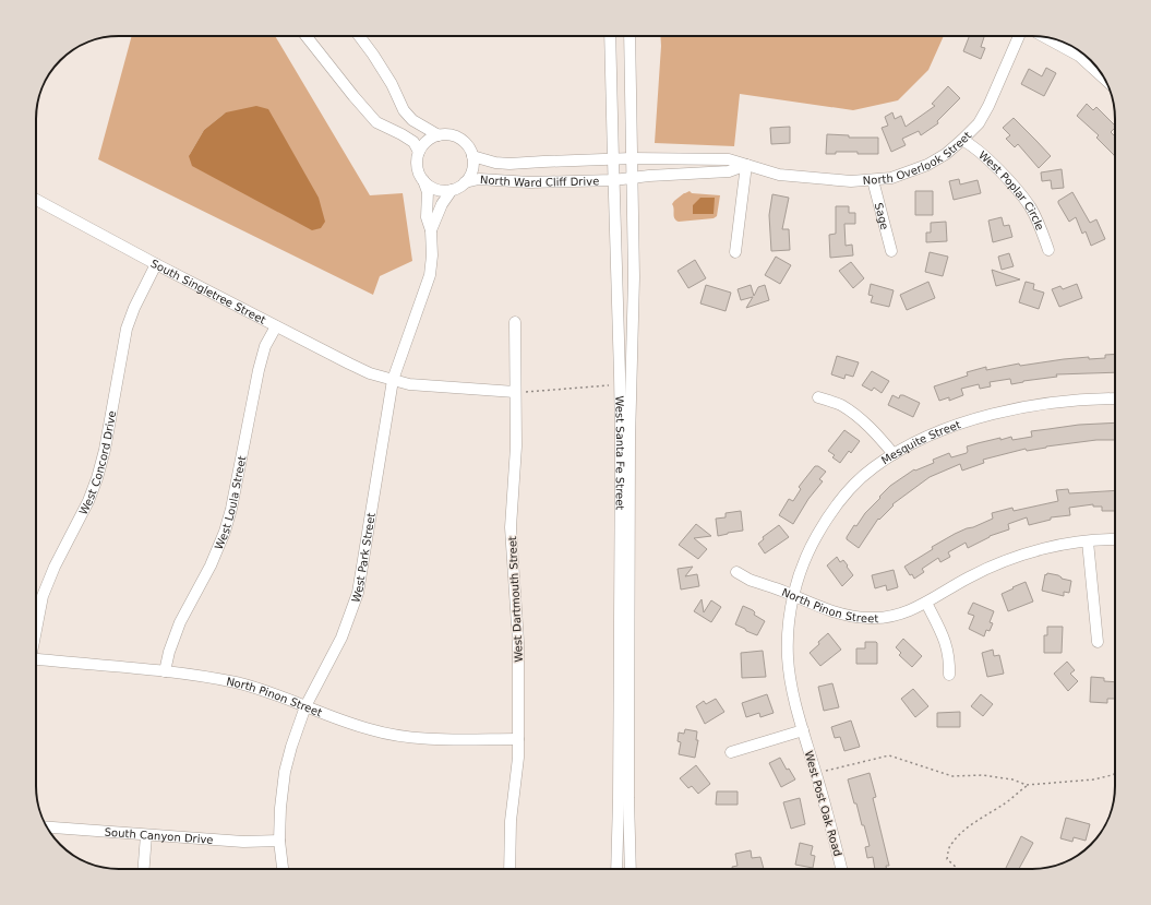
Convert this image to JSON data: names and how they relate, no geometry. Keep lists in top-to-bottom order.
{
  "streets": {
    "street": [
      "North Overlook Street",
      "North Ward Cliff Drive",
      "West Poplar Circle",
      "Sage",
      "South Singletree Street",
      "Mesquite Street",
      "West Santa Fe Street",
      "West Concord Drive",
      "West Loula Street",
      "West Park Street",
      "West Dartmouth Street",
      "North Pinon Street",
      "West Post Oak Road",
      "South Canyon Drive"
    ]
  },
  "crossings": [
    ["North Overlook Street", "North Ward Cliff Drive"],
    ["North Overlook Street", "West Poplar Circle"],
    ["North Overlook Street", "Sage"],
    ["North Overlook Street", "West Santa Fe Street"],
    ["North Ward Cliff Drive", "West Santa Fe Street"],
    ["North Ward Cliff Drive", "West Park Street"],
    ["South Singletree Street", "West Concord Drive"],
    ["South Singletree Street", "West Loula Street"],
    ["South Singletree Street", "West Park Street"],
    ["South Singletree Street", "West Dartmouth Street"],
    ["Mesquite Street", "North Pinon Street"],
    ["Mesquite Street", "West Post Oak Road"],
    ["West Loula Street", "North Pinon Street"],
    ["West Park Street", "North Pinon Street"],
    ["West Park Street", "South Canyon Drive"],
    ["West Dartmouth Street", "North Pinon Street"],
    ["North Pinon Street", "West Post Oak Road"]
  ]
}
